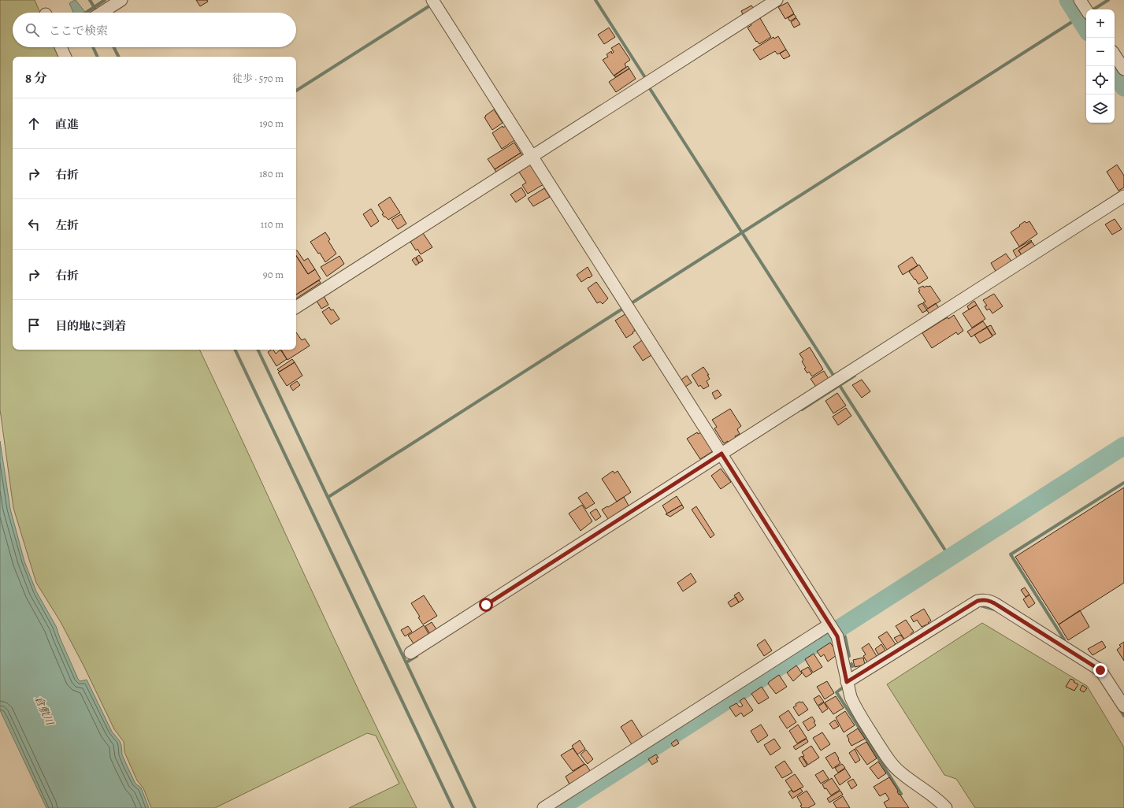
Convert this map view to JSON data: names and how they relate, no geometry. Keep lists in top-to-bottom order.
{
  "water": ["倉敷川"],
  "page": {
    "map_buttons": ["+", "−"],
    "search": "ここで検索",
    "heading": ["8 分", "徒歩 · 570 m"],
    "list": [
      ["直進", "190 m"],
      ["右折", "180 m"],
      ["左折", "110 m"],
      ["右折", "90 m"],
      "目的地に到着"
    ]
  }
}
